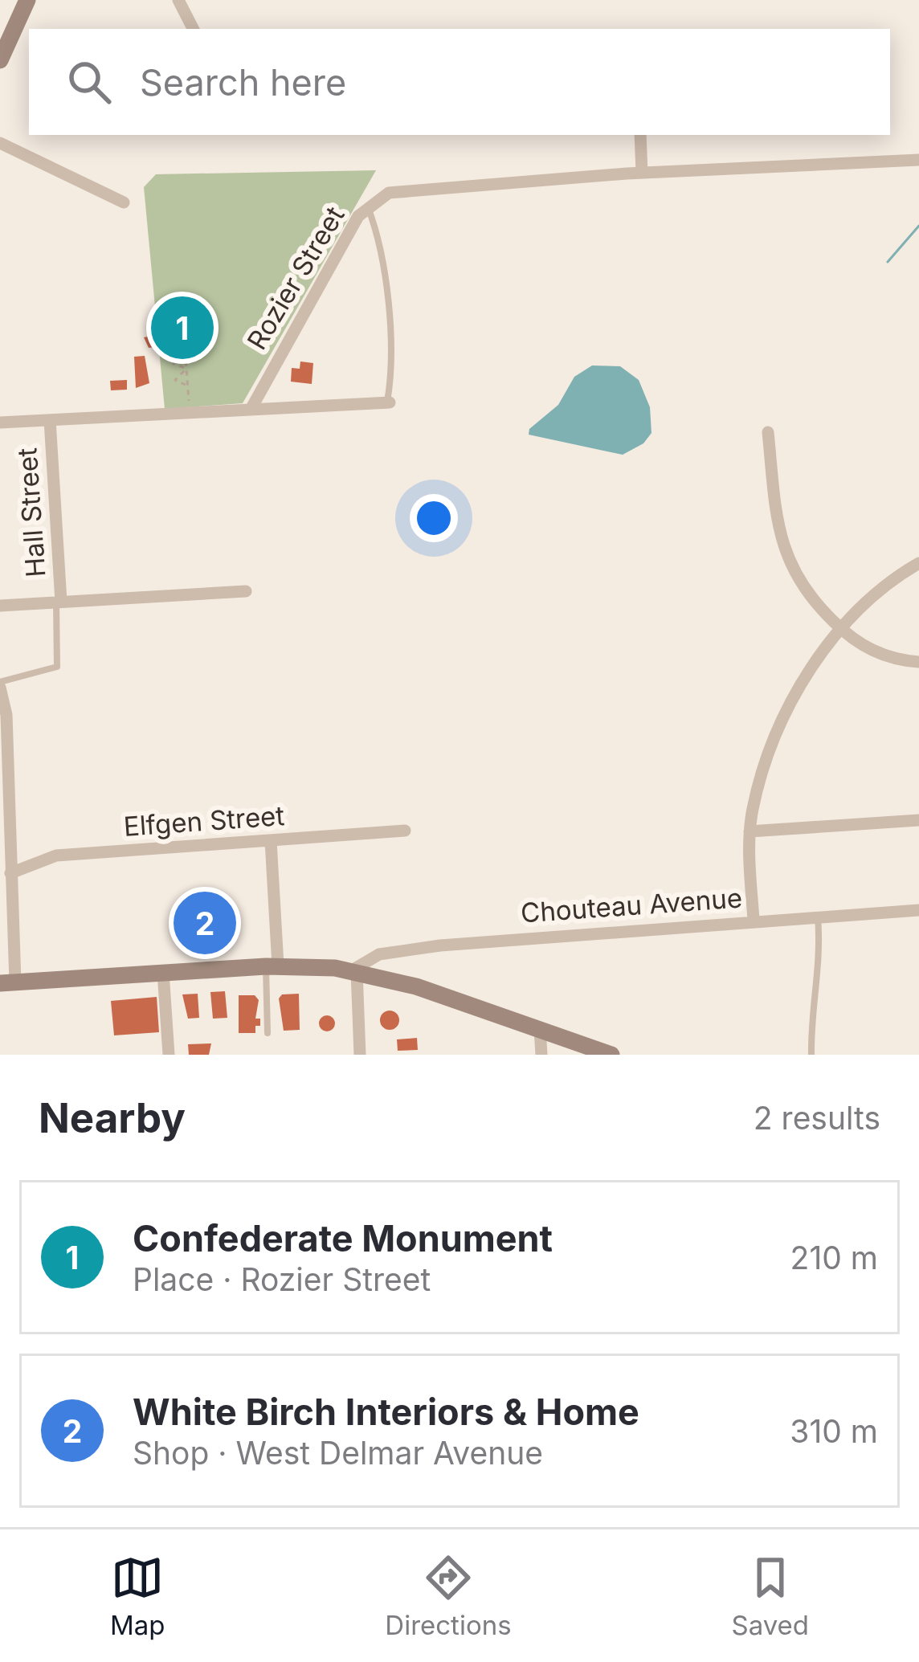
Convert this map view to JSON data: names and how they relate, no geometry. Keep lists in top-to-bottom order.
{
  "streets": {
    "street": [
      "Rozier Street",
      "Hall Street",
      "Elfgen Street",
      "Chouteau Avenue"
    ]
  },
  "page": {
    "search": "Search here",
    "pins": ["1", "2"],
    "heading": ["Nearby", "2 results"],
    "list": [
      {
        "mark": "1",
        "name": "Confederate Monument",
        "note": "Place · Rozier Street",
        "value": "210 m"
      },
      {
        "mark": "2",
        "name": "White Birch Interiors & Home",
        "note": "Shop · West Delmar Avenue",
        "value": "310 m"
      }
    ],
    "nav": ["Map", "Directions", "Saved"]
  }
}
